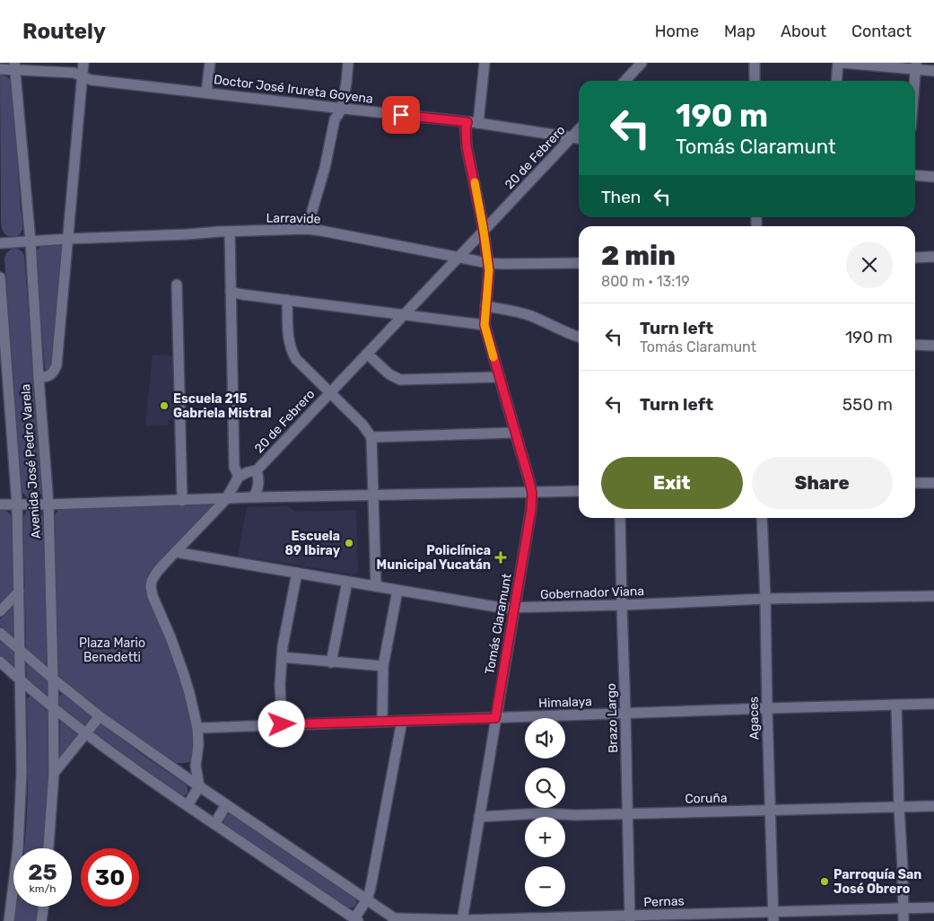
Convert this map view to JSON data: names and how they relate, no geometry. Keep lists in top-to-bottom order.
{
  "streets": {
    "street": [
      "Doctor José Irureta Goyena",
      "20 de Febrero",
      "Larravide",
      "Avenida José Pedro Varela",
      "Gobernador Viana",
      "Tomás Claramunt",
      "Himalaya",
      "Brazo Largo",
      "Agaces",
      "Coruña",
      "Pernas"
    ]
  },
  "crossings": [
    ["Doctor José Irureta Goyena", "20 de Febrero"],
    ["Doctor José Irureta Goyena", "Avenida José Pedro Varela"],
    ["Doctor José Irureta Goyena", "Tomás Claramunt"],
    ["20 de Febrero", "Larravide"],
    ["20 de Febrero", "Tomás Claramunt"],
    ["Larravide", "Avenida José Pedro Varela"],
    ["Larravide", "Tomás Claramunt"],
    ["Gobernador Viana", "Tomás Claramunt"],
    ["Gobernador Viana", "Brazo Largo"],
    ["Gobernador Viana", "Agaces"],
    ["Tomás Claramunt", "Himalaya"],
    ["Tomás Claramunt", "Coruña"],
    ["Tomás Claramunt", "Pernas"],
    ["Himalaya", "Brazo Largo"],
    ["Himalaya", "Agaces"],
    ["Brazo Largo", "Coruña"],
    ["Brazo Largo", "Pernas"],
    ["Agaces", "Coruña"],
    ["Agaces", "Pernas"]
  ],
  "parks": ["Plaza Mario Benedetti"],
  "places": {
    "other": ["Escuela 215 Gabriela Mistral", "Escuela 89 Ibiray", "Parroquía San José Obrero"],
    "health": ["Policlínica Municipal Yucatán"]
  },
  "page": {
    "header": "Routely",
    "nav": [
      "Home",
      "Map",
      "About",
      "Contact"
    ],
    "turn": ["190 m", "Tomás Claramunt"],
    "then": "Then",
    "heading": ["2 min", "800 m · 13:19"],
    "list": [
      {
        "name": "Turn left",
        "note": "Tomás Claramunt",
        "value": "190 m"
      },
      {
        "name": "Turn left",
        "value": "550 m"
      }
    ],
    "buttons": ["Exit", "Share"],
    "map_buttons": ["+", "−"],
    "speed": "25 km/h",
    "limit": "30"
  }
}
